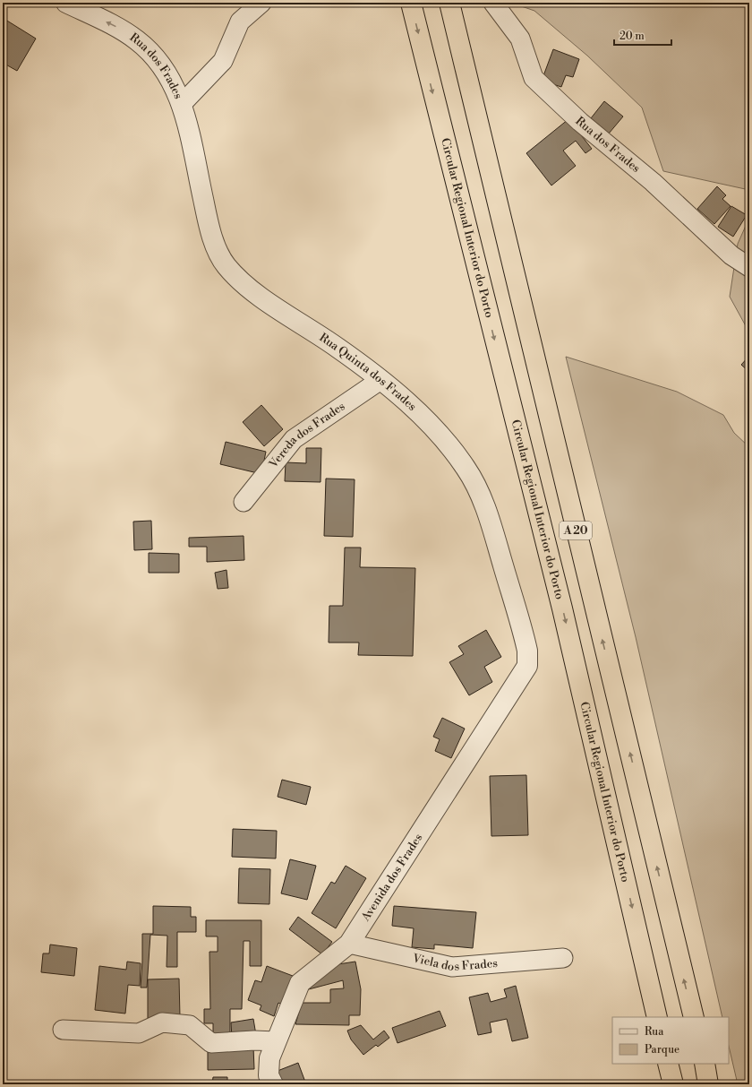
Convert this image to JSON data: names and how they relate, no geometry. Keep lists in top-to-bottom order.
{
  "streets": {
    "highway": ["Circular Regional Interior do Porto", "A 20"],
    "street": [
      "Rua dos Frades",
      "Rua Quinta dos Frades",
      "Vereda dos Frades",
      "Avenida dos Frades",
      "Viela dos Frades"
    ]
  },
  "crossings": [
    ["Rua dos Frades", "Rua Quinta dos Frades"],
    ["Rua Quinta dos Frades", "Vereda dos Frades"],
    ["Rua Quinta dos Frades", "Avenida dos Frades"],
    ["Avenida dos Frades", "Viela dos Frades"]
  ],
  "legend": ["Rua", "Parque"],
  "scale_bar": "20 m"
}
